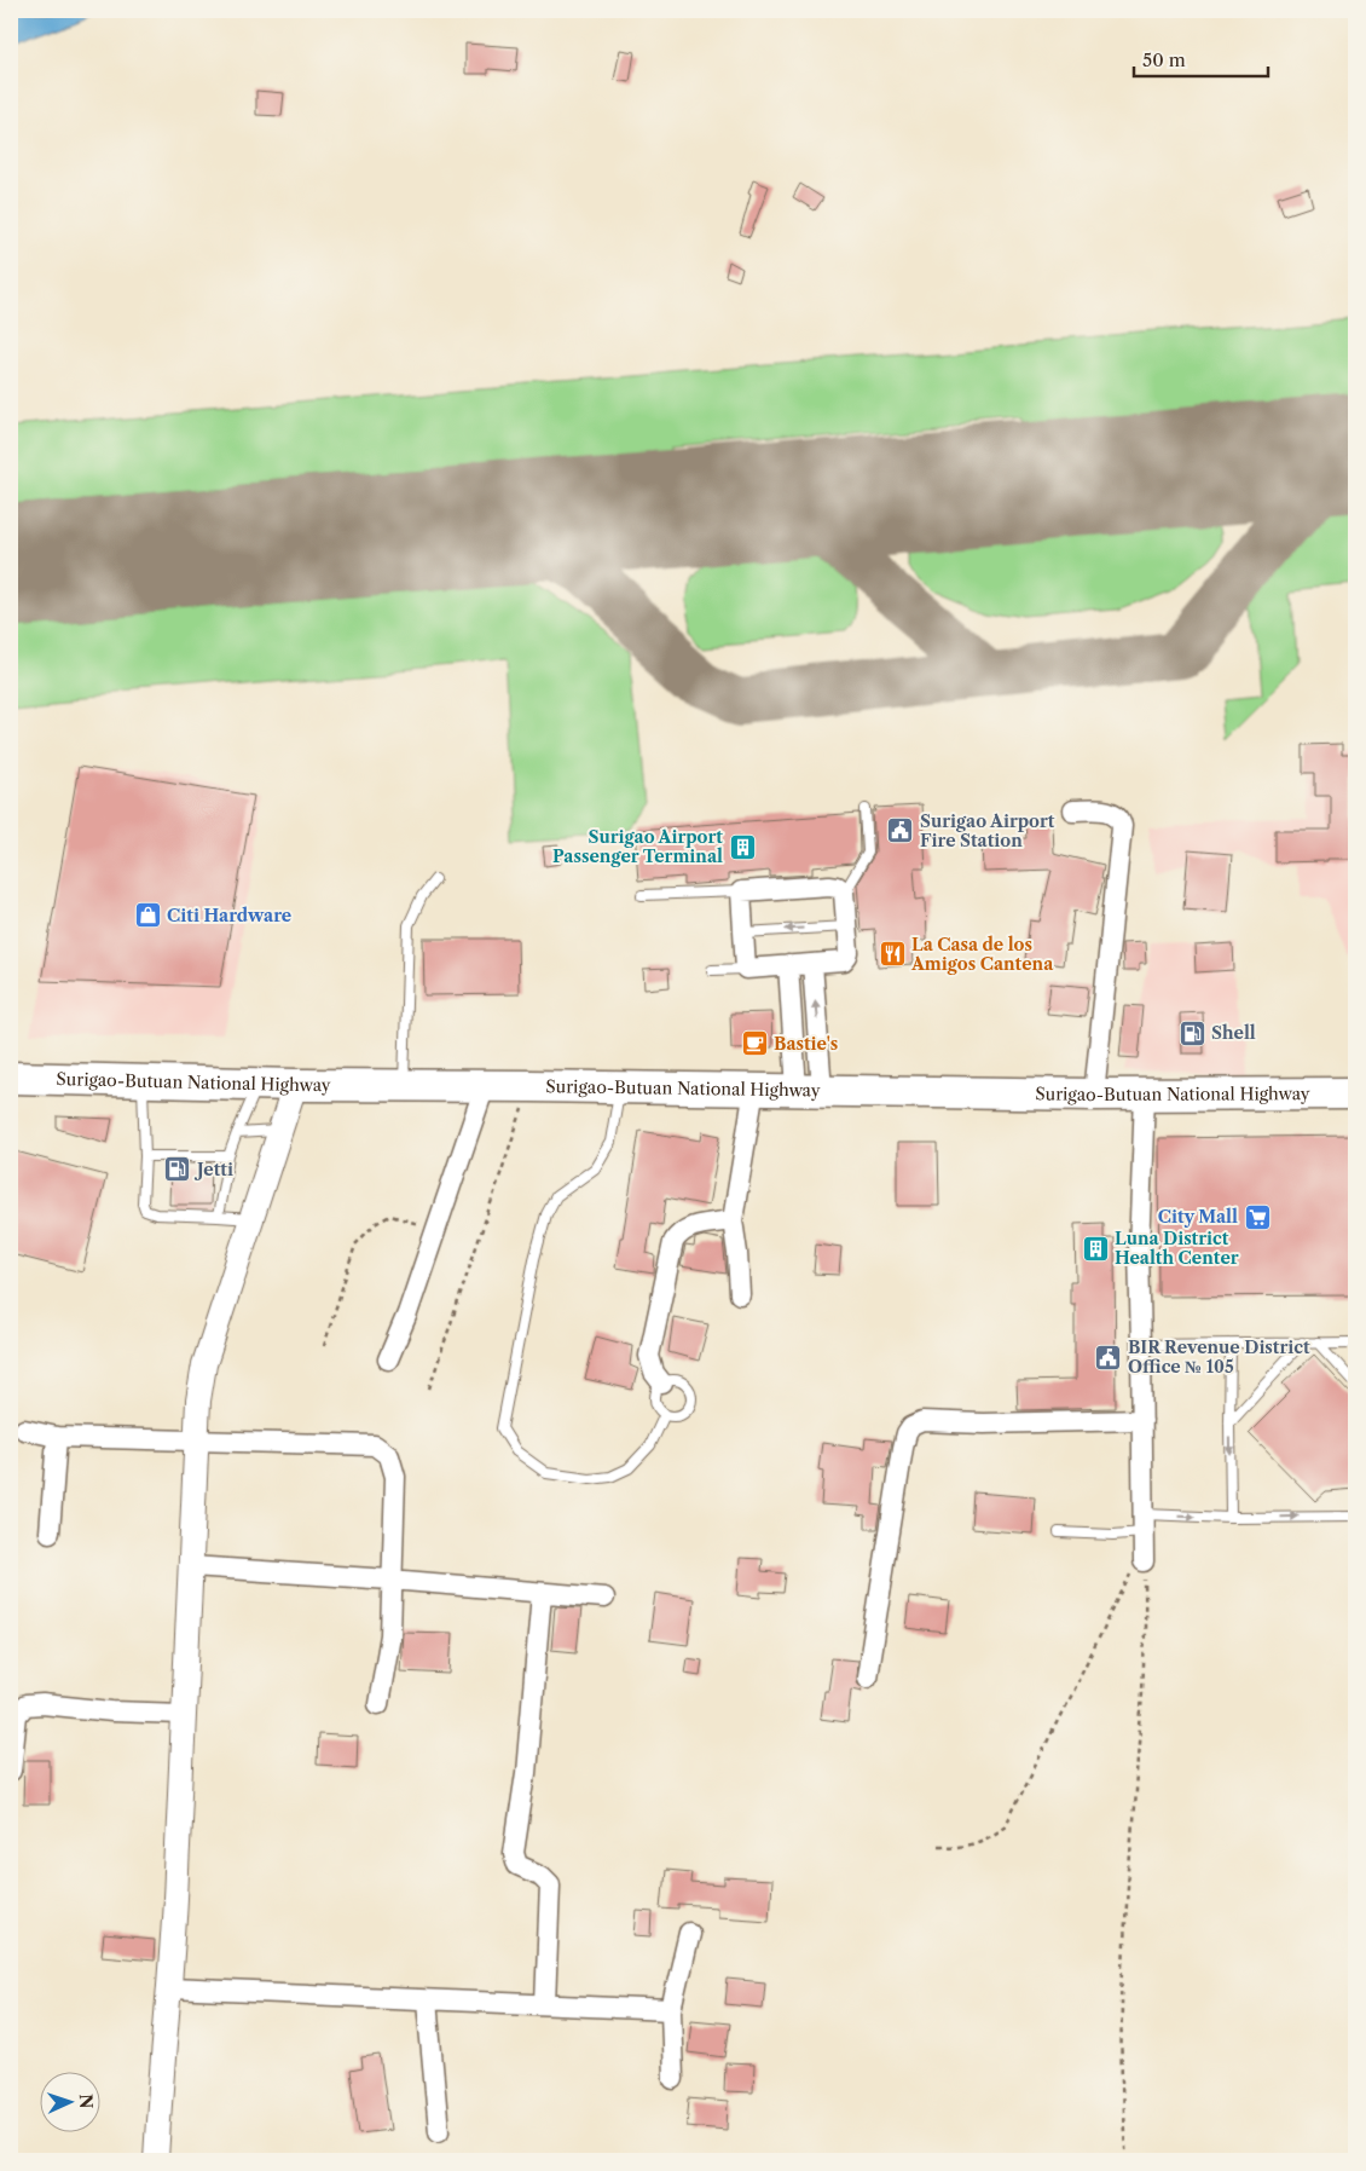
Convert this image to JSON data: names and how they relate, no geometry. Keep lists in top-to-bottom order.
{
  "streets": {
    "highway": ["Surigao-Butuan National Highway"]
  },
  "places": {
    "public building": ["Surigao Airport Fire Station", "BIR Revenue District Office № 105"],
    "building": ["Surigao Airport Passenger Terminal", "Luna District Health Center"],
    "shop": ["Citi Hardware"],
    "restaurant": ["La Casa de los Amigos Cantena"],
    "fuel station": ["Shell", "Jetti"],
    "cafe": ["Bastie's"],
    "supermarket": ["City Mall"]
  },
  "scale_bar": "50 m",
  "north": "right"
}
